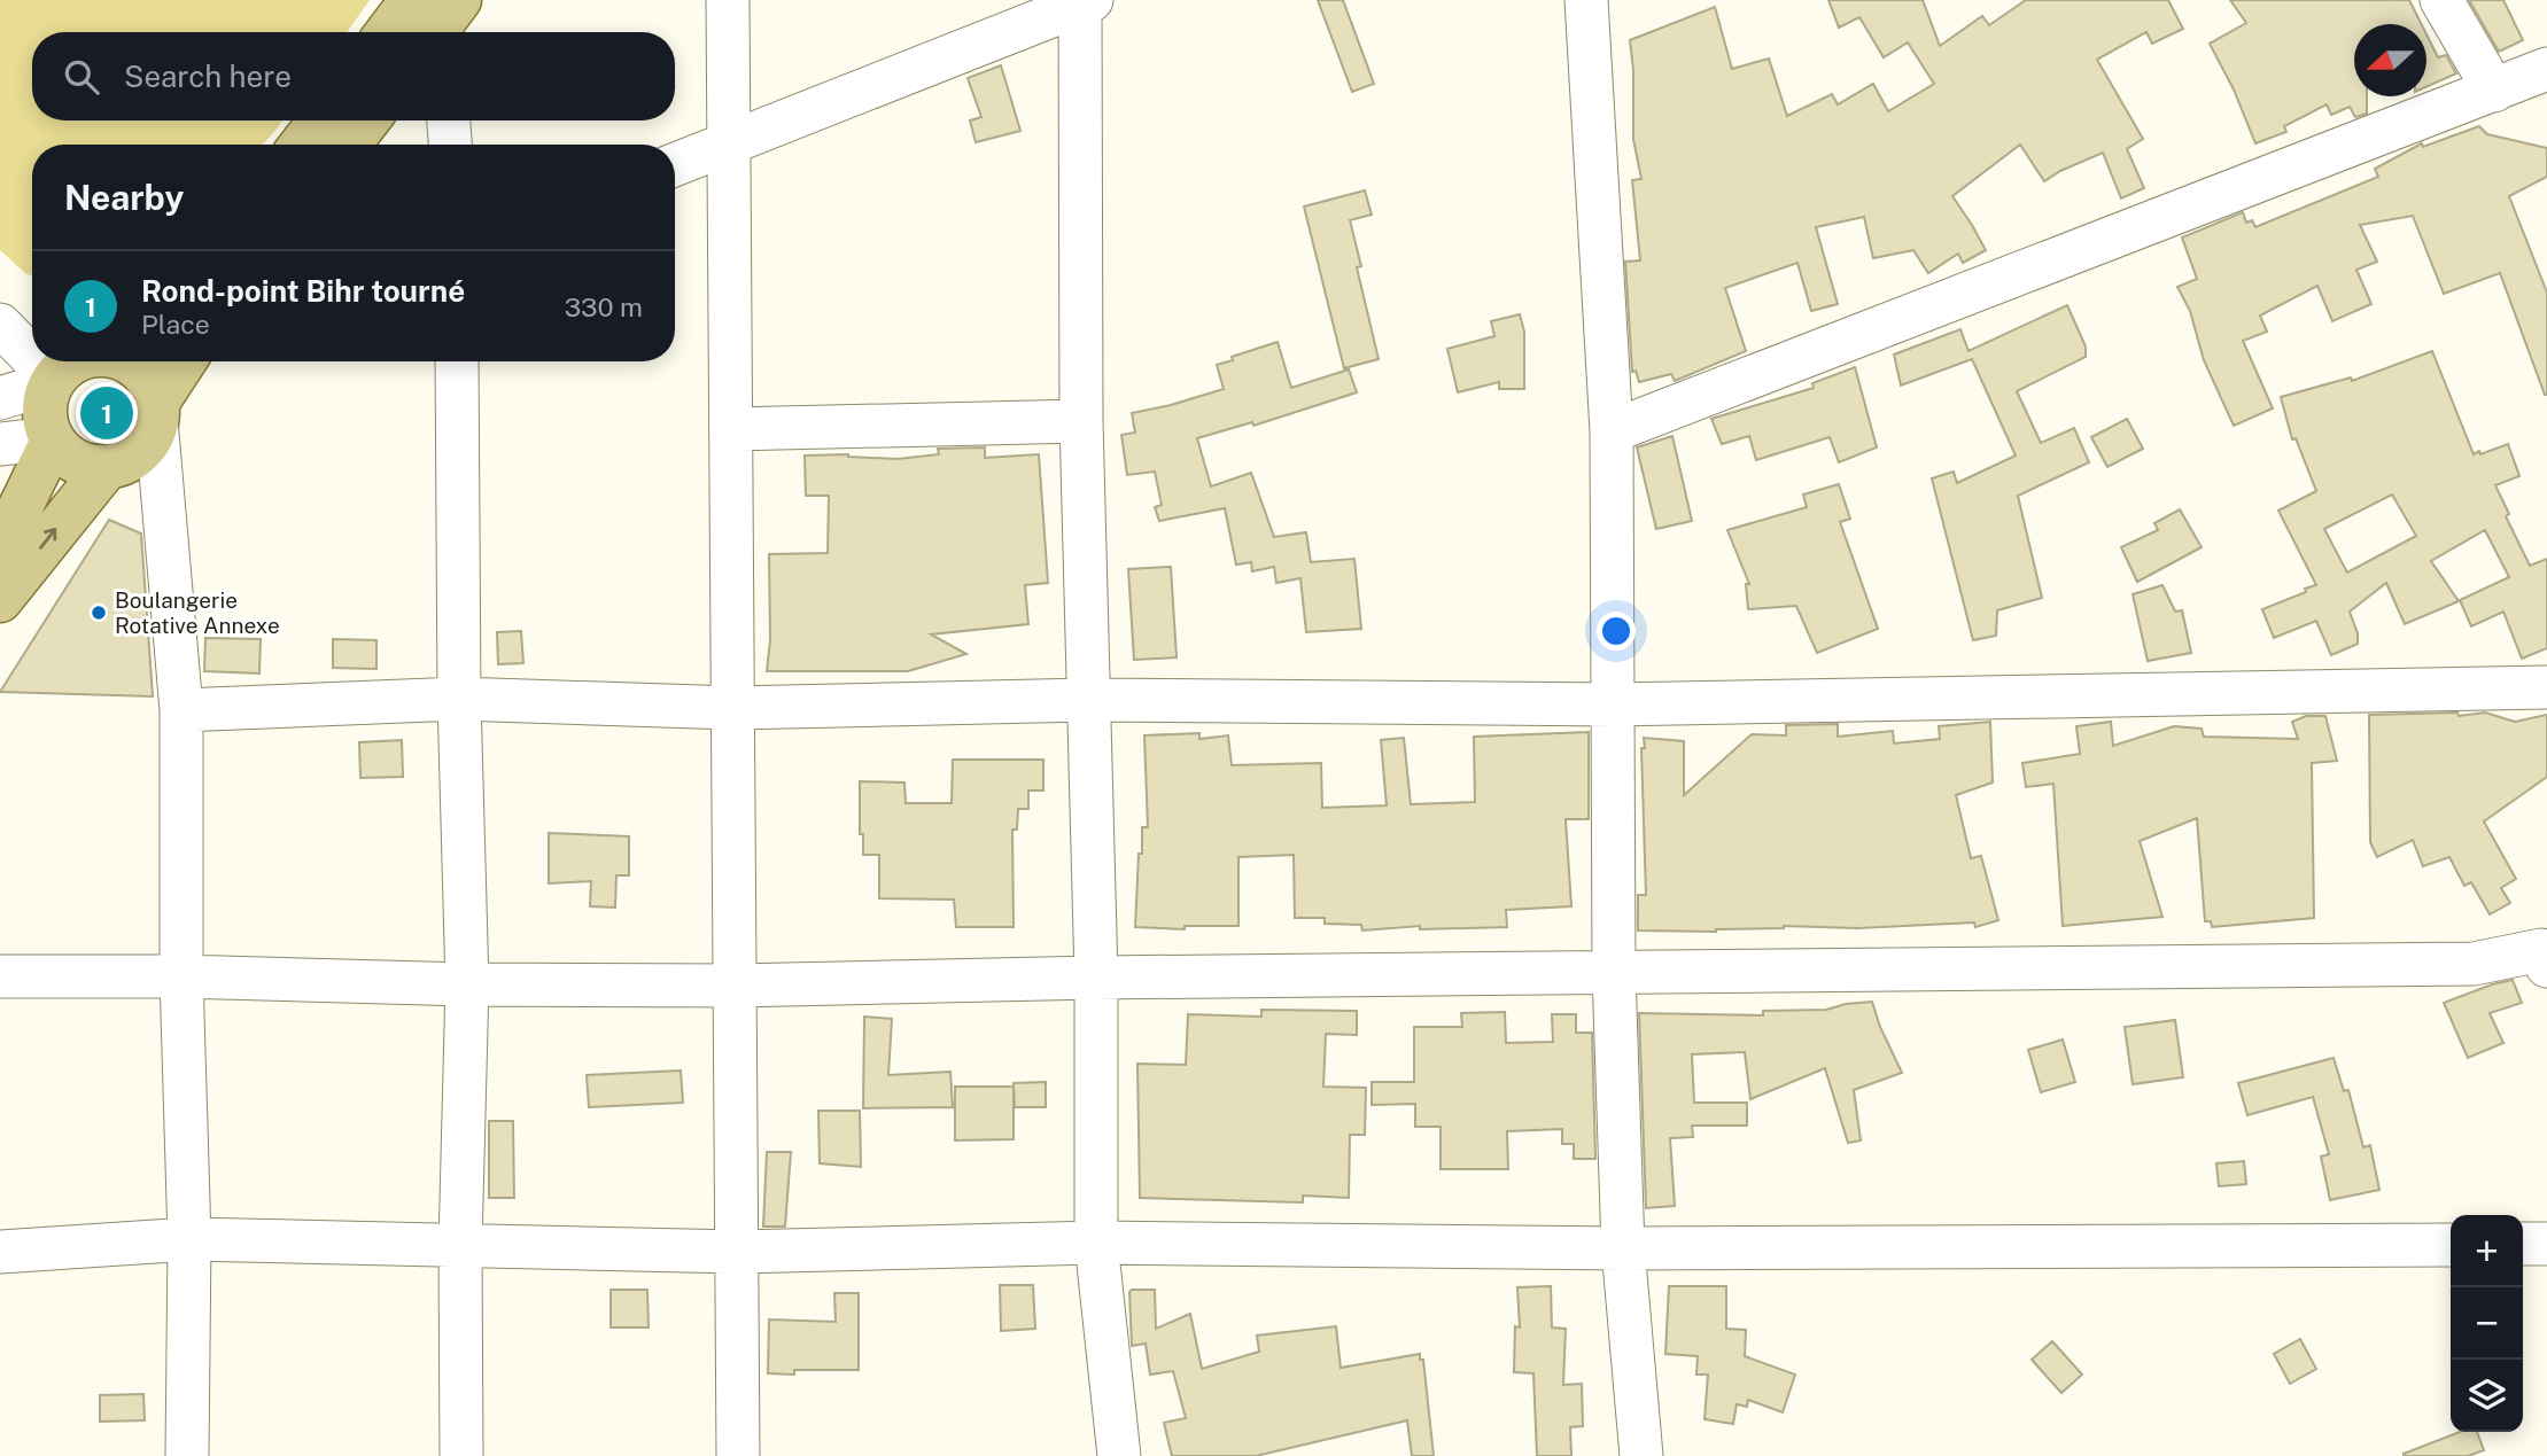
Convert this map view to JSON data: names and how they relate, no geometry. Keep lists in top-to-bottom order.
{
  "places": ["Boulangerie Rotative Annexe"],
  "north": "left",
  "page": {
    "search": "Search here",
    "heading": "Nearby",
    "list": [
      {
        "mark": "1",
        "name": "Rond-point Bihr tourné",
        "note": "Place",
        "value": "330 m"
      }
    ],
    "pins": "1",
    "map_buttons": ["+", "−"]
  }
}
